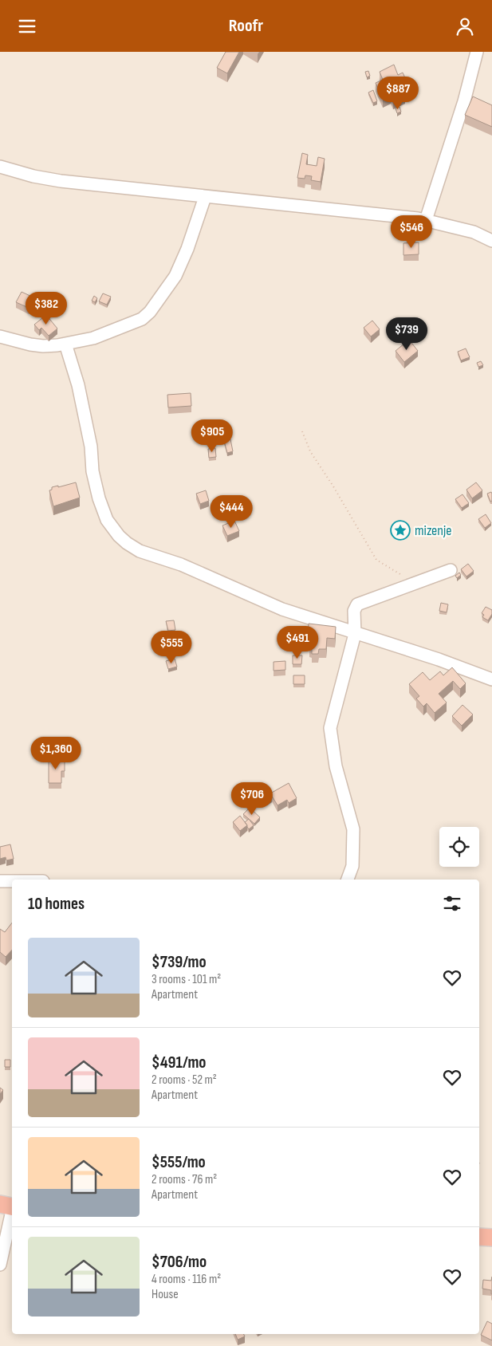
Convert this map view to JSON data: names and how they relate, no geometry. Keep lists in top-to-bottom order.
{
  "places": {
    "place": ["mizenje"]
  },
  "page": {
    "header": "Roofr",
    "price": [
      "$887",
      "$546",
      "$382",
      "$739",
      "$905",
      "$444",
      "$491",
      "$555",
      "$1,360",
      "$706"
    ],
    "heading": "10 homes",
    "list": [
      {
        "name": "$739/mo",
        "note": "3 rooms · 101 m² · Apartment"
      },
      {
        "name": "$491/mo",
        "note": "2 rooms · 52 m² · Apartment"
      },
      {
        "name": "$555/mo",
        "note": "2 rooms · 76 m² · Apartment"
      },
      {
        "name": "$706/mo",
        "note": "4 rooms · 116 m² · House"
      }
    ]
  }
}
